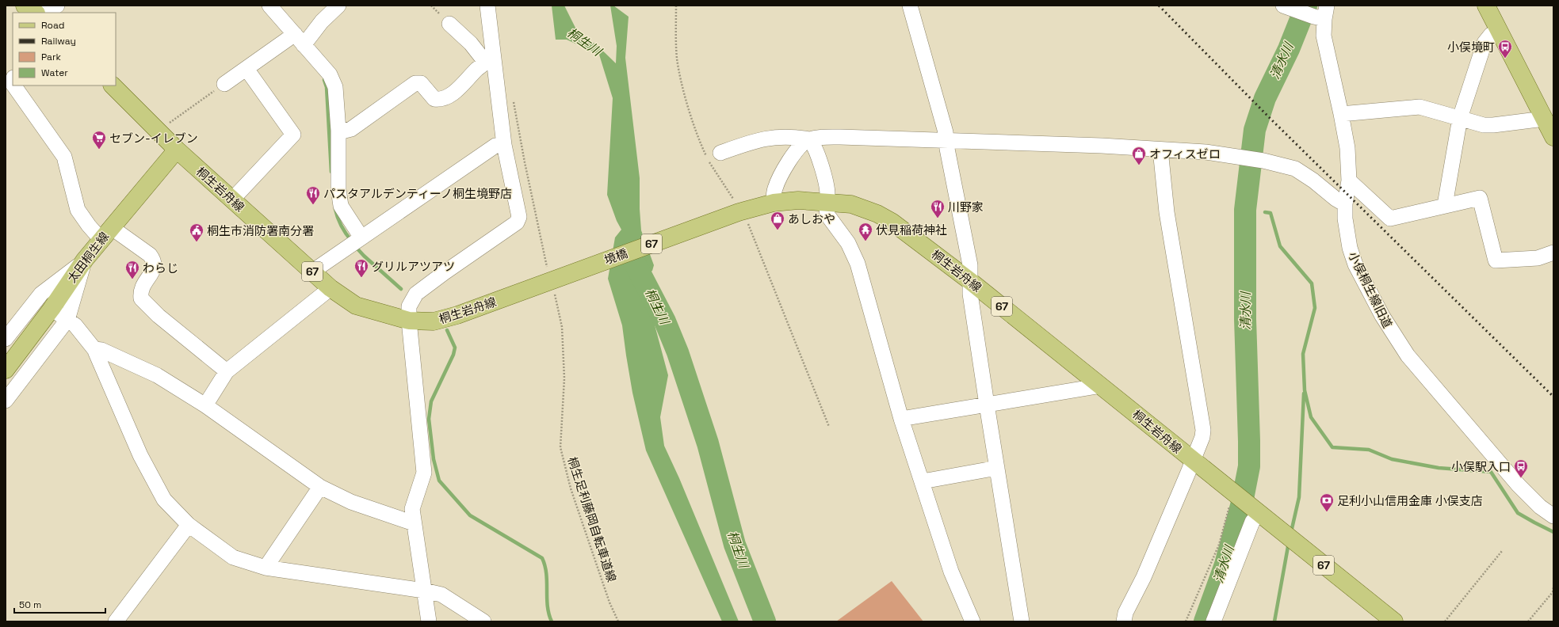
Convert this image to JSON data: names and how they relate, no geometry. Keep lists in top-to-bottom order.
{
  "streets": {
    "main road": [
      "桐生岩舟線",
      "67",
      "境橋",
      "太田桐生線"
    ],
    "street": ["小俣桐生線旧道"],
    "path": ["桐生足利藤岡自転車道線"]
  },
  "crossings": [
    ["桐生岩舟線", "67"],
    ["桐生岩舟線", "境橋"],
    ["桐生岩舟線", "太田桐生線"]
  ],
  "water": ["桐生川", "清水川"],
  "places": {
    "bus stop": ["小俣境町", "小俣駅入口"],
    "supermarket": ["セブン-イレブン"],
    "shop": ["オフィスゼロ", "あしおや"],
    "restaurant": [
      "パスタアルデンティーノ桐生境野店",
      "川野家",
      "グリルアツアツ",
      "わらじ"
    ],
    "temple": ["伏見稲荷神社"],
    "public building": ["桐生市消防署南分署"],
    "bank": ["足利小山信用金庫 小俣支店"]
  },
  "legend": [
    "Road",
    "Railway",
    "Park",
    "Water"
  ],
  "scale_bar": "50 m"
}
